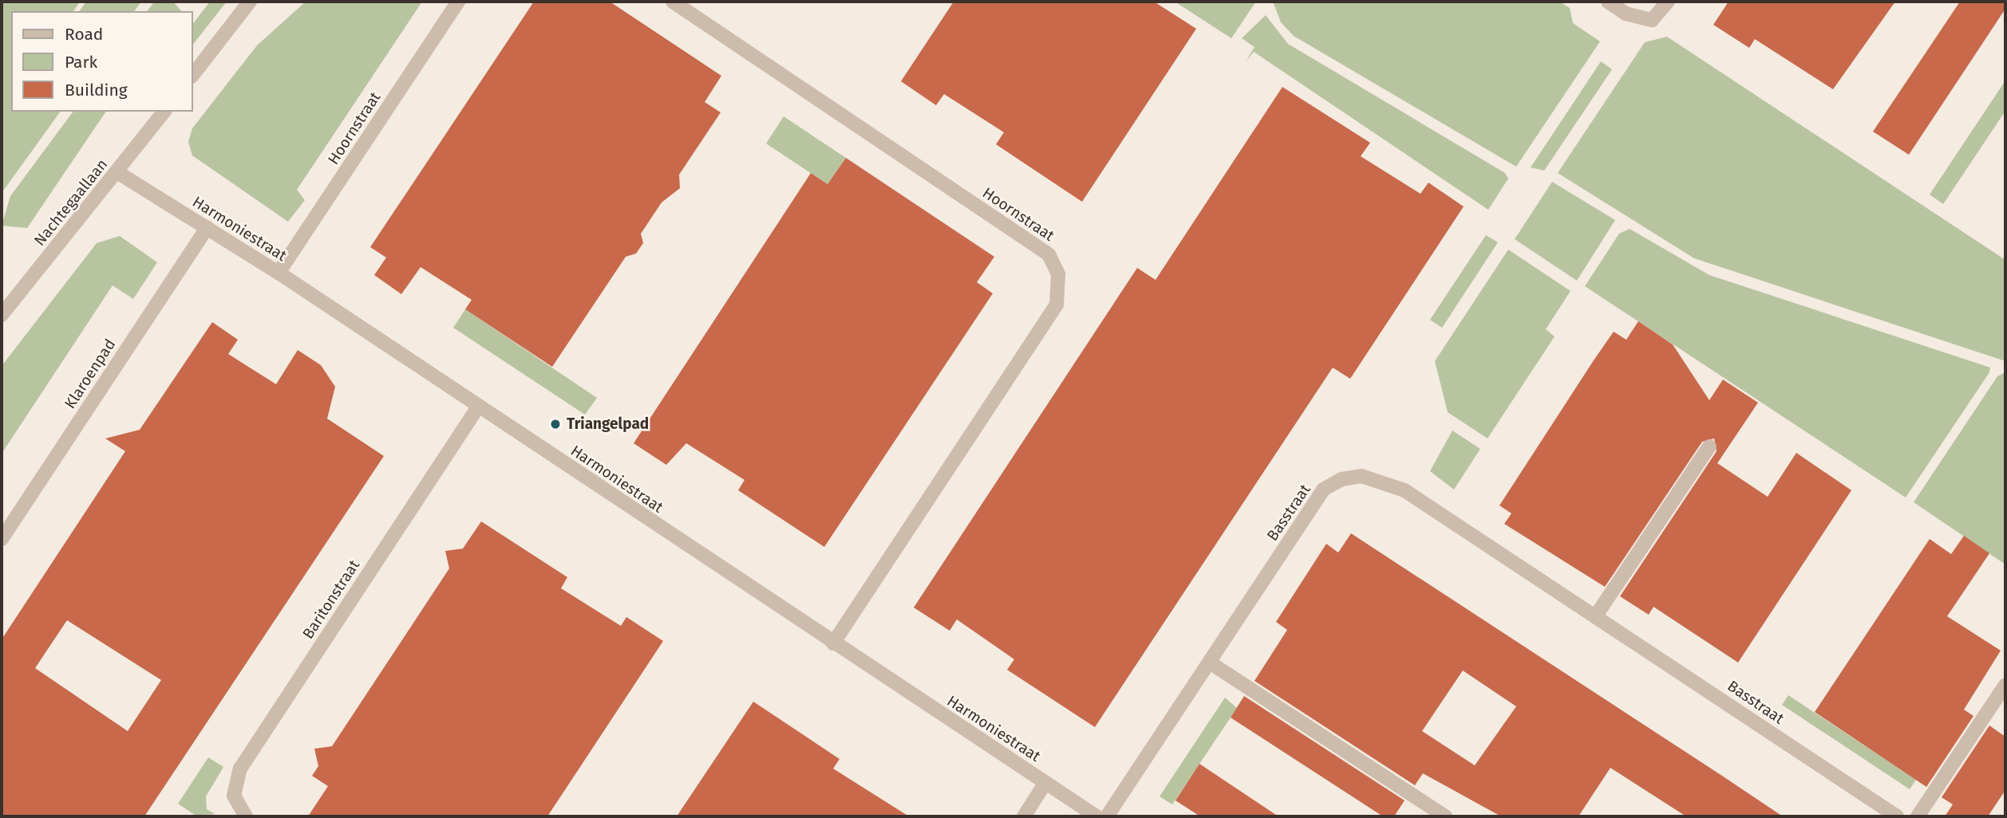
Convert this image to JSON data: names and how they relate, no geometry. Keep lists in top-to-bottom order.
{
  "streets": {
    "street": [
      "Hoornstraat",
      "Nachtegaallaan",
      "Harmoniestraat",
      "Klaroenpad",
      "Basstraat",
      "Baritonstraat"
    ]
  },
  "crossings": [
    ["Hoornstraat", "Harmoniestraat"],
    ["Nachtegaallaan", "Harmoniestraat"],
    ["Harmoniestraat", "Klaroenpad"],
    ["Harmoniestraat", "Baritonstraat"]
  ],
  "places": ["Triangelpad"],
  "legend": ["Road", "Park", "Building"]
}
